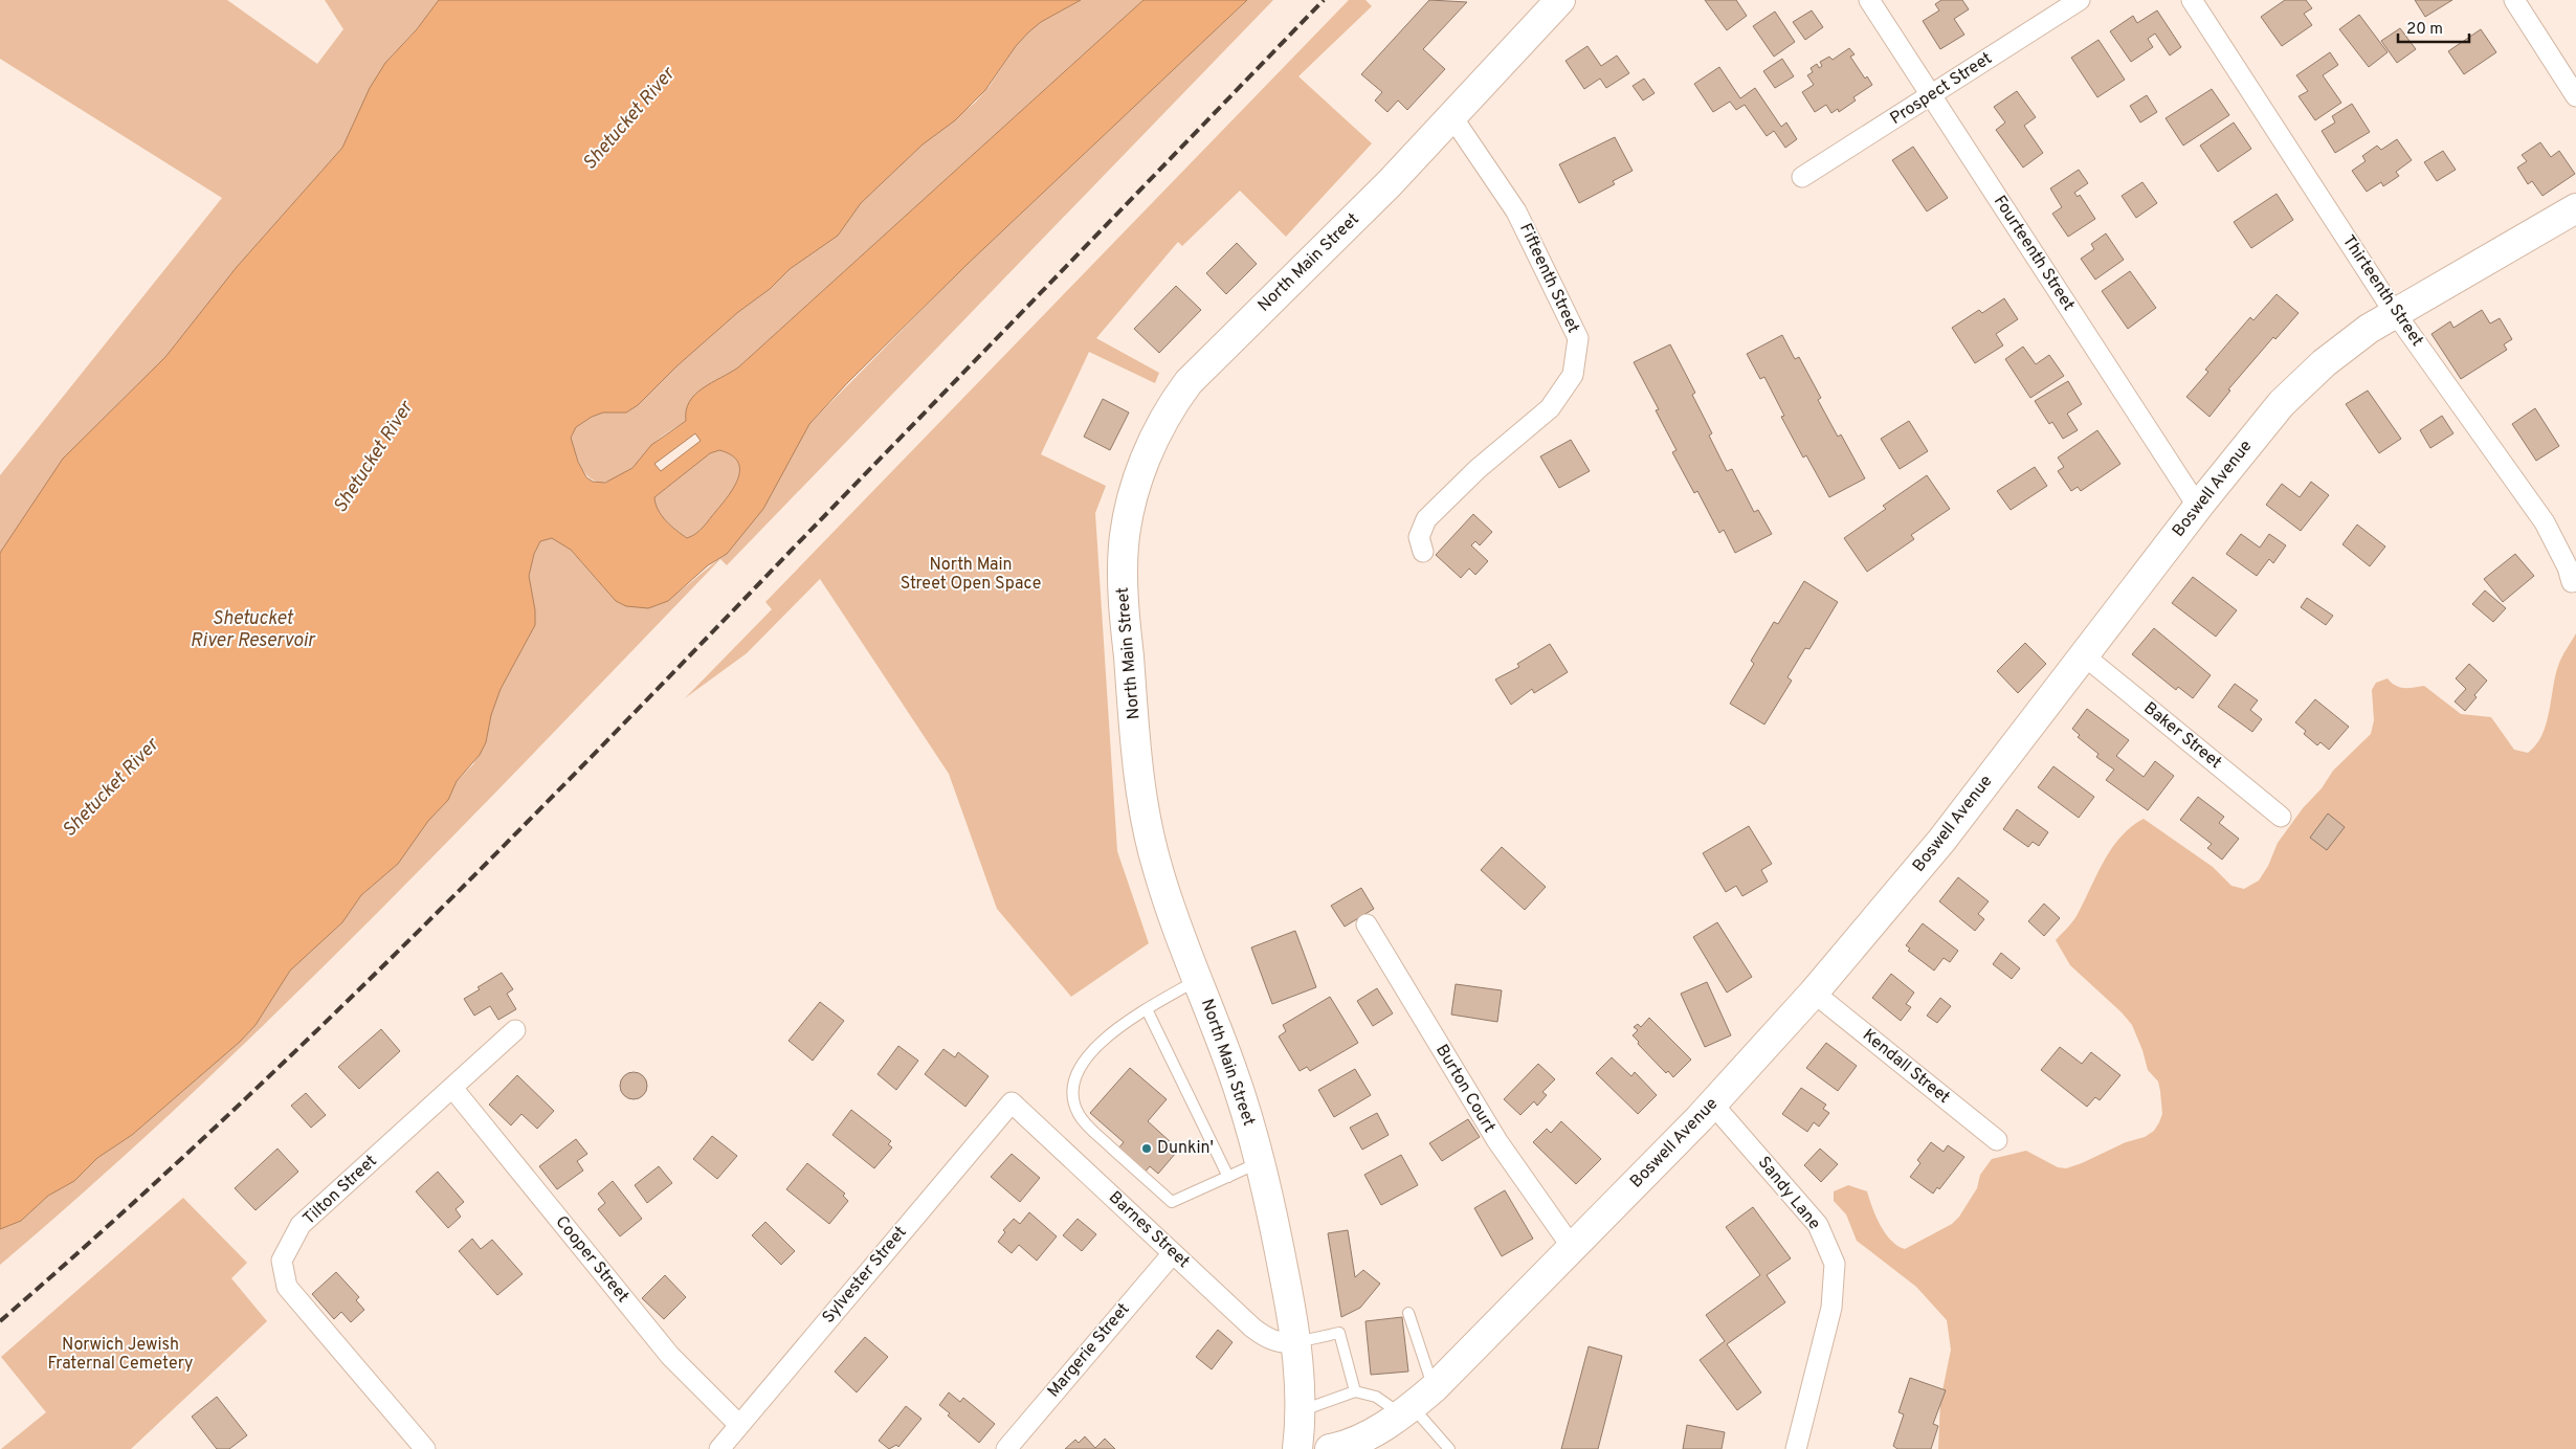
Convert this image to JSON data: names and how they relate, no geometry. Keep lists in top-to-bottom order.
{
  "streets": {
    "street": [
      "Prospect Street",
      "Fourteenth Street",
      "North Main Street",
      "Fifteenth Street",
      "Thirteenth Street",
      "Boswell Avenue",
      "Baker Street",
      "Kendall Street",
      "Burton Court",
      "Tilton Street",
      "Sandy Lane",
      "Barnes Street",
      "Cooper Street",
      "Sylvester Street",
      "Margerie Street"
    ]
  },
  "crossings": [
    ["Prospect Street", "Fourteenth Street"],
    ["Fourteenth Street", "Boswell Avenue"],
    ["North Main Street", "Fifteenth Street"],
    ["North Main Street", "Barnes Street"],
    ["Thirteenth Street", "Boswell Avenue"],
    ["Boswell Avenue", "Baker Street"],
    ["Boswell Avenue", "Kendall Street"],
    ["Boswell Avenue", "Burton Court"],
    ["Boswell Avenue", "Sandy Lane"],
    ["Tilton Street", "Cooper Street"],
    ["Barnes Street", "Sylvester Street"],
    ["Barnes Street", "Margerie Street"],
    ["Cooper Street", "Sylvester Street"]
  ],
  "water": ["Shetucket River", "Shetucket River Reservoir"],
  "parks": ["North Main Street Open Space", "Norwich Jewish Fraternal Cemetery"],
  "places": ["Dunkin'"],
  "scale_bar": "20 m"
}
